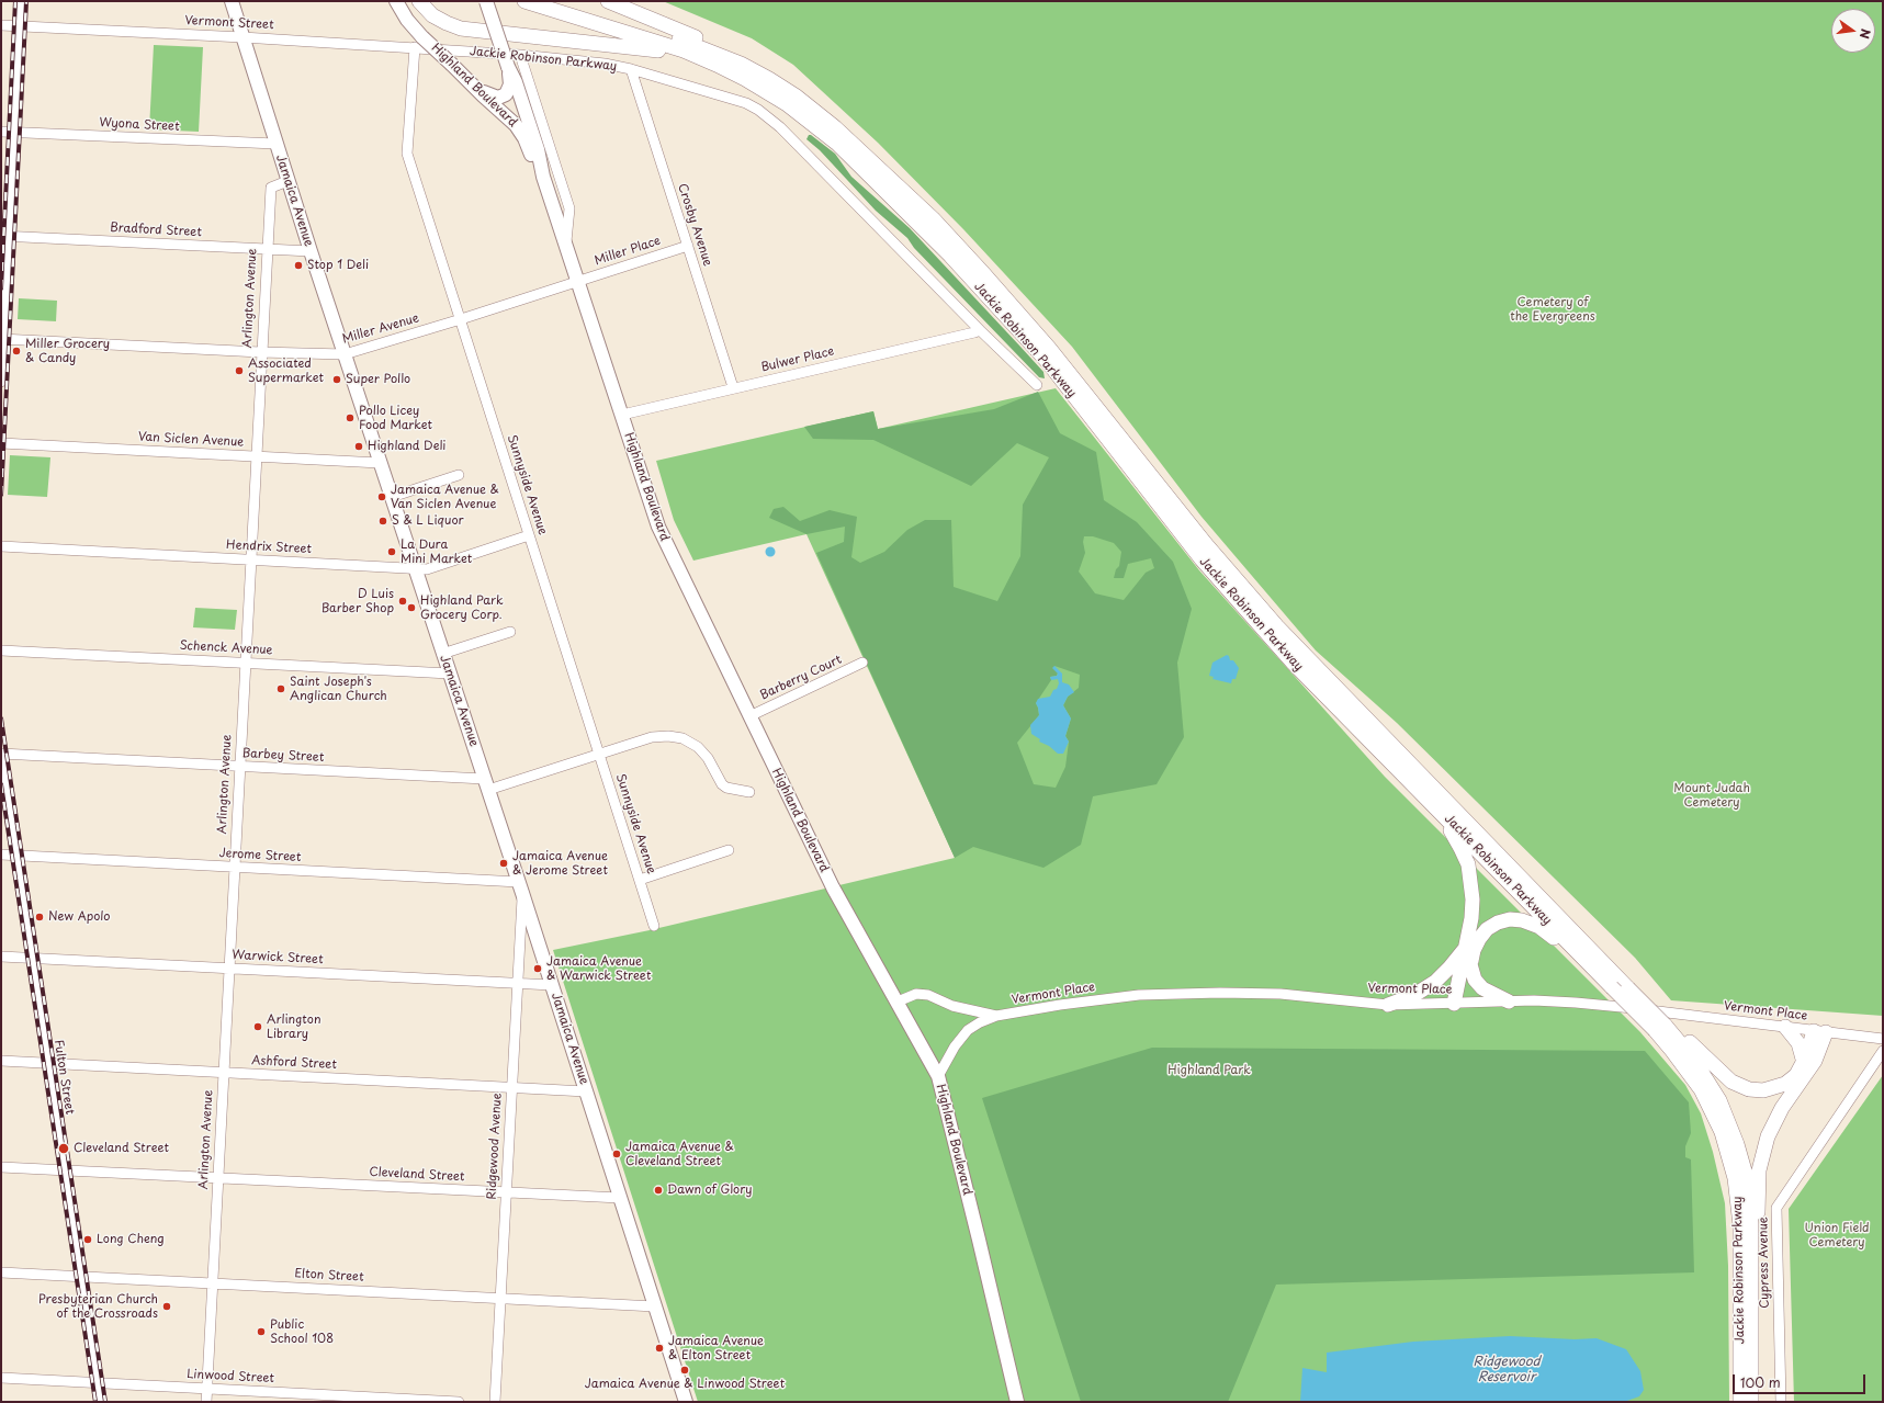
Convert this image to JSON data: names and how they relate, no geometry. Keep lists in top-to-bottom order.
{
  "streets": {
    "highway": ["Jackie Robinson Parkway"],
    "main road": ["Highland Boulevard", "Jamaica Avenue"],
    "street": [
      "Vermont Street",
      "Wyona Street",
      "Crosby Avenue",
      "Bradford Street",
      "Miller Place",
      "Arlington Avenue",
      "Miller Avenue",
      "Bulwer Place",
      "Van Siclen Avenue",
      "Sunnyside Avenue",
      "Hendrix Street",
      "Schenck Avenue",
      "Barberry Court",
      "Barbey Street",
      "Jerome Street",
      "Warwick Street",
      "Vermont Place",
      "Ashford Street",
      "Fulton Street",
      "Ridgewood Avenue",
      "Cleveland Street",
      "Cypress Avenue",
      "Elton Street",
      "Linwood Street"
    ]
  },
  "crossings": [
    ["Vermont Street", "Jackie Robinson Parkway"],
    ["Vermont Street", "Highland Boulevard"],
    ["Vermont Street", "Jamaica Avenue"],
    ["Vermont Street", "Sunnyside Avenue"],
    ["Jackie Robinson Parkway", "Highland Boulevard"],
    ["Jackie Robinson Parkway", "Crosby Avenue"],
    ["Jackie Robinson Parkway", "Bulwer Place"],
    ["Highland Boulevard", "Miller Place"],
    ["Highland Boulevard", "Miller Avenue"],
    ["Highland Boulevard", "Bulwer Place"],
    ["Highland Boulevard", "Sunnyside Avenue"],
    ["Highland Boulevard", "Barberry Court"],
    ["Highland Boulevard", "Vermont Place"],
    ["Wyona Street", "Jamaica Avenue"],
    ["Jamaica Avenue", "Bradford Street"],
    ["Jamaica Avenue", "Arlington Avenue"],
    ["Jamaica Avenue", "Miller Avenue"],
    ["Jamaica Avenue", "Van Siclen Avenue"],
    ["Jamaica Avenue", "Hendrix Street"],
    ["Jamaica Avenue", "Schenck Avenue"],
    ["Jamaica Avenue", "Barbey Street"],
    ["Jamaica Avenue", "Jerome Street"],
    ["Jamaica Avenue", "Warwick Street"],
    ["Jamaica Avenue", "Ashford Street"],
    ["Jamaica Avenue", "Ridgewood Avenue"],
    ["Jamaica Avenue", "Cleveland Street"],
    ["Jamaica Avenue", "Elton Street"],
    ["Crosby Avenue", "Miller Place"],
    ["Crosby Avenue", "Bulwer Place"],
    ["Bradford Street", "Arlington Avenue"],
    ["Miller Place", "Miller Avenue"],
    ["Arlington Avenue", "Miller Avenue"],
    ["Arlington Avenue", "Van Siclen Avenue"],
    ["Arlington Avenue", "Hendrix Street"],
    ["Arlington Avenue", "Schenck Avenue"],
    ["Arlington Avenue", "Barbey Street"],
    ["Arlington Avenue", "Jerome Street"],
    ["Arlington Avenue", "Warwick Street"],
    ["Arlington Avenue", "Ashford Street"],
    ["Arlington Avenue", "Cleveland Street"],
    ["Arlington Avenue", "Elton Street"],
    ["Arlington Avenue", "Linwood Street"],
    ["Miller Avenue", "Sunnyside Avenue"],
    ["Sunnyside Avenue", "Hendrix Street"],
    ["Sunnyside Avenue", "Barbey Street"],
    ["Jerome Street", "Fulton Street"],
    ["Jerome Street", "Ridgewood Avenue"],
    ["Warwick Street", "Fulton Street"],
    ["Warwick Street", "Ridgewood Avenue"],
    ["Ashford Street", "Fulton Street"],
    ["Ashford Street", "Ridgewood Avenue"],
    ["Fulton Street", "Cleveland Street"],
    ["Fulton Street", "Elton Street"],
    ["Fulton Street", "Linwood Street"],
    ["Ridgewood Avenue", "Cleveland Street"],
    ["Ridgewood Avenue", "Elton Street"]
  ],
  "water": ["Ridgewood Reservoir"],
  "parks": [
    "Cemetery of the Evergreens",
    "Mount Judah Cemetery",
    "Highland Park",
    "Union Field Cemetery"
  ],
  "places": [
    "Stop 1 Deli",
    "Miller Grocery & Candy",
    "Associated Supermarket",
    "Super Pollo",
    "Pollo Licey Food Market",
    "Highland Deli",
    "Jamaica Avenue & Van Siclen Avenue",
    "S & L Liquor",
    "La Dura Mini Market",
    "D Luis Barber Shop",
    "Highland Park Grocery Corp.",
    "Saint Joseph's Anglican Church",
    "Jamaica Avenue & Jerome Street",
    "New Apolo",
    "Jamaica Avenue & Warwick Street",
    "Arlington Library",
    "Cleveland Street",
    "Jamaica Avenue & Cleveland Street",
    "Dawn of Glory",
    "Long Cheng",
    "Presbyterian Church of the Crossroads",
    "Public School 108",
    "Jamaica Avenue & Elton Street",
    "Jamaica Avenue & Linwood Street"
  ],
  "scale_bar": "100 m",
  "north": "right"
}
